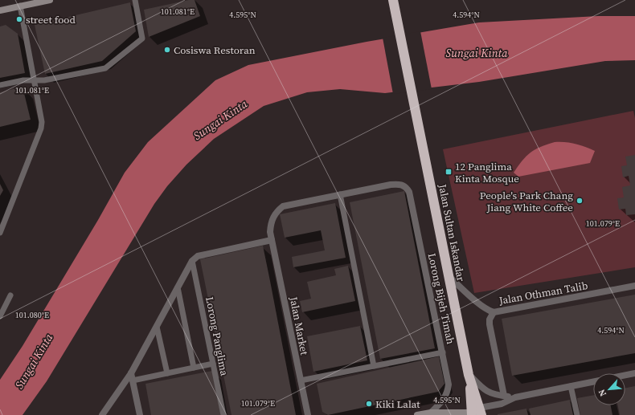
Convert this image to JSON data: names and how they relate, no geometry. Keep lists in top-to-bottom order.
{
  "streets": {
    "highway": ["Jalan Sultan Iskandar"],
    "street": ["Jalan Othman Talib", "Lorong Bijeh Timah", "Jalan Market"],
    "lane": ["Lorong Panglima"]
  },
  "crossings": [
    ["Jalan Sultan Iskandar", "Jalan Othman Talib"],
    ["Lorong Bijeh Timah", "Jalan Market"]
  ],
  "water": ["Sungai Kinta"],
  "places": {
    "other": [
      "street food",
      "Cosiswa Restoran",
      "People's Park Chang Jiang White Coffee",
      "Kiki Lalat"
    ],
    "transit": ["12 Panglima Kinta Mosque"]
  },
  "north": "bottom left",
  "coordinates": [
    "101.081°E",
    "4.595°N",
    "4.594°N",
    "101.079°E",
    "101.080°E"
  ]
}
